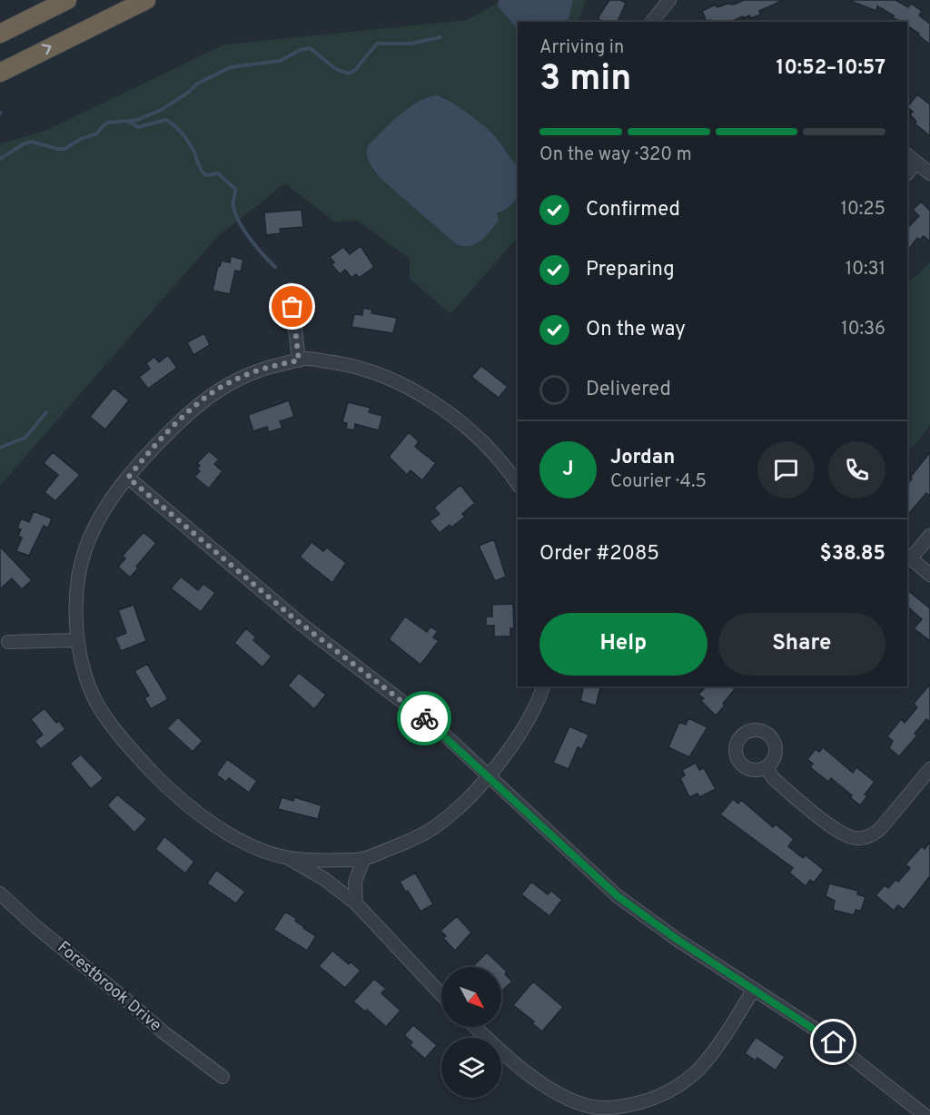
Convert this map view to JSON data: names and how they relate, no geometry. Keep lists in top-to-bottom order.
{
  "streets": {
    "street": ["Forestbrook Drive"]
  },
  "north": "bottom right",
  "page": {
    "heading": ["3 min", "Arriving in", "10:52–10:57"],
    "panel": [
      "Jordan",
      "Courier · 4.5",
      "Order #2085",
      "$38.85"
    ],
    "bar": "On the way · 320 m",
    "list": [
      ["Confirmed", "10:25"],
      ["Preparing", "10:31"],
      ["On the way", "10:36"],
      "Delivered"
    ],
    "round": "J",
    "buttons": ["Help", "Share"]
  }
}
